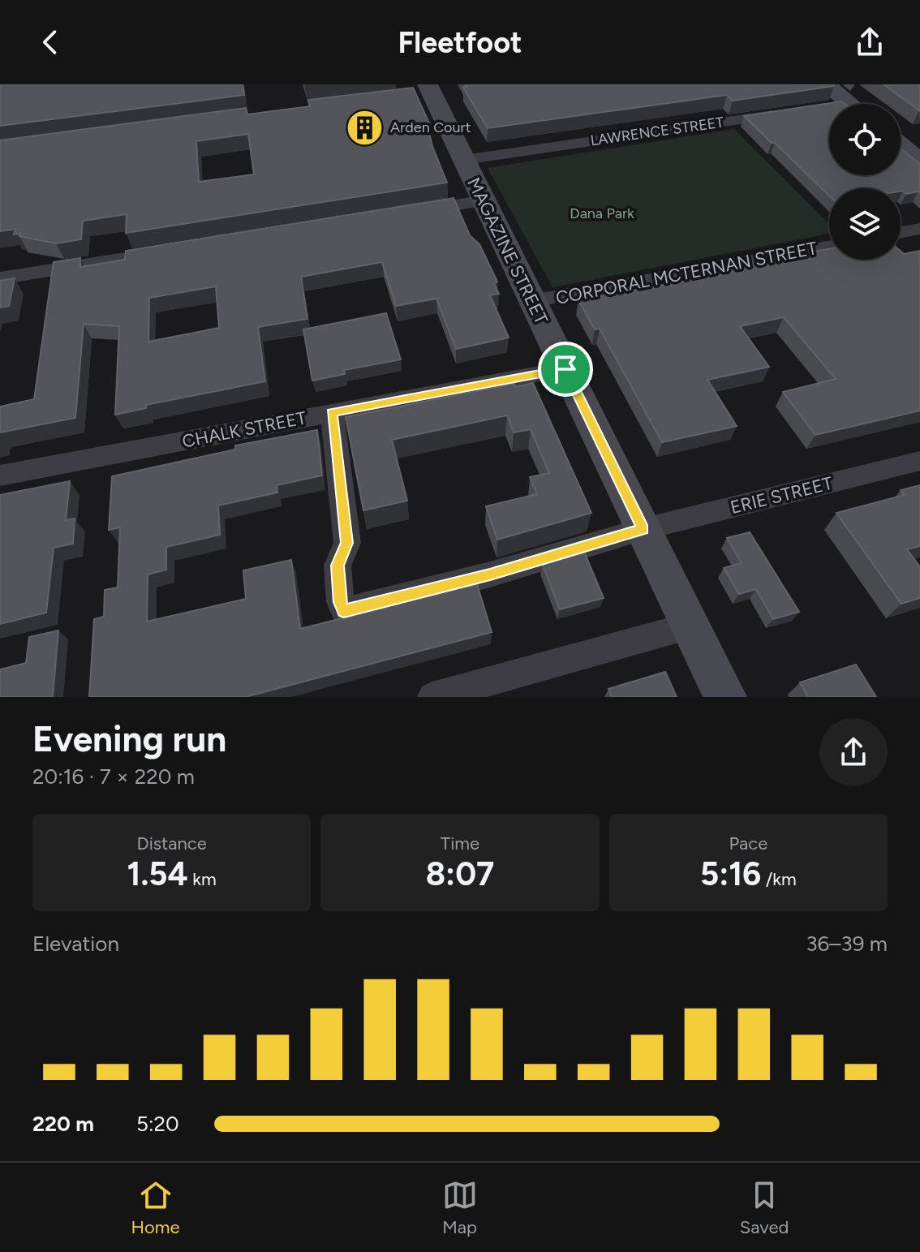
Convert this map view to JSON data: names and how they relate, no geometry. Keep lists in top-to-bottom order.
{
  "streets": {
    "street": [
      "LAWRENCE STREET",
      "MAGAZINE STREET",
      "CORPORAL MCTERNAN STREET",
      "CHALK STREET",
      "ERIE STREET"
    ]
  },
  "crossings": [
    ["LAWRENCE STREET", "MAGAZINE STREET"],
    ["MAGAZINE STREET", "CORPORAL MCTERNAN STREET"],
    ["MAGAZINE STREET", "CHALK STREET"],
    ["MAGAZINE STREET", "ERIE STREET"],
    ["CHALK STREET", "ERIE STREET"]
  ],
  "parks": ["Dana Park"],
  "places": {
    "building": ["Arden Court"]
  },
  "page": {
    "header": "Fleetfoot",
    "heading": ["Evening run", "20:16 · 7 × 220 m"],
    "stats": [
      ["Distance", "1.54 km"],
      ["Time", "8:07"],
      ["Pace", "5:16 /km"]
    ],
    "chart": ["Elevation", "36–39 m"],
    "list": [
      {
        "name": "220 m",
        "note": "5:20"
      }
    ],
    "tabs": ["Home", "Map", "Saved"]
  }
}
